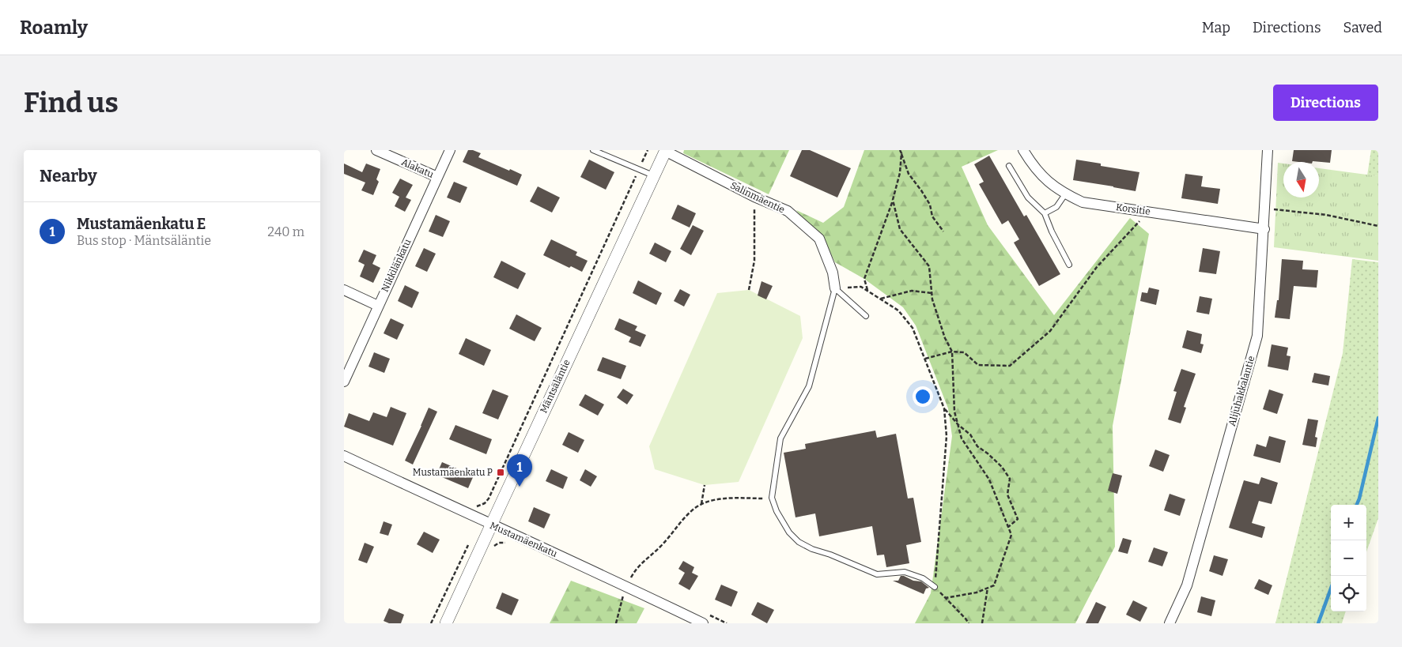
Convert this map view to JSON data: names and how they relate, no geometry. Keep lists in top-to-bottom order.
{
  "streets": {
    "street": [
      "Alakatu",
      "Salinmäentie",
      "Korsitie",
      "Nikkilänkatu",
      "Mäntsäläntie",
      "Alijuhakkalantie",
      "Mustamäenkatu"
    ]
  },
  "crossings": [
    ["Alakatu", "Nikkilänkatu"],
    ["Salinmäentie", "Mäntsäläntie"],
    ["Korsitie", "Alijuhakkalantie"],
    ["Mäntsäläntie", "Mustamäenkatu"]
  ],
  "places": {
    "transit": ["Mustamäenkatu P"]
  },
  "north": "bottom",
  "page": {
    "header": "Roamly",
    "nav": ["Map", "Directions", "Saved"],
    "buttons": "Directions",
    "title": "Find us",
    "heading": "Nearby",
    "list": [
      {
        "mark": "1",
        "name": "Mustamäenkatu E",
        "note": "Bus stop · Mäntsäläntie",
        "value": "240 m"
      }
    ],
    "pins": "1",
    "map_buttons": ["+", "−"]
  }
}
